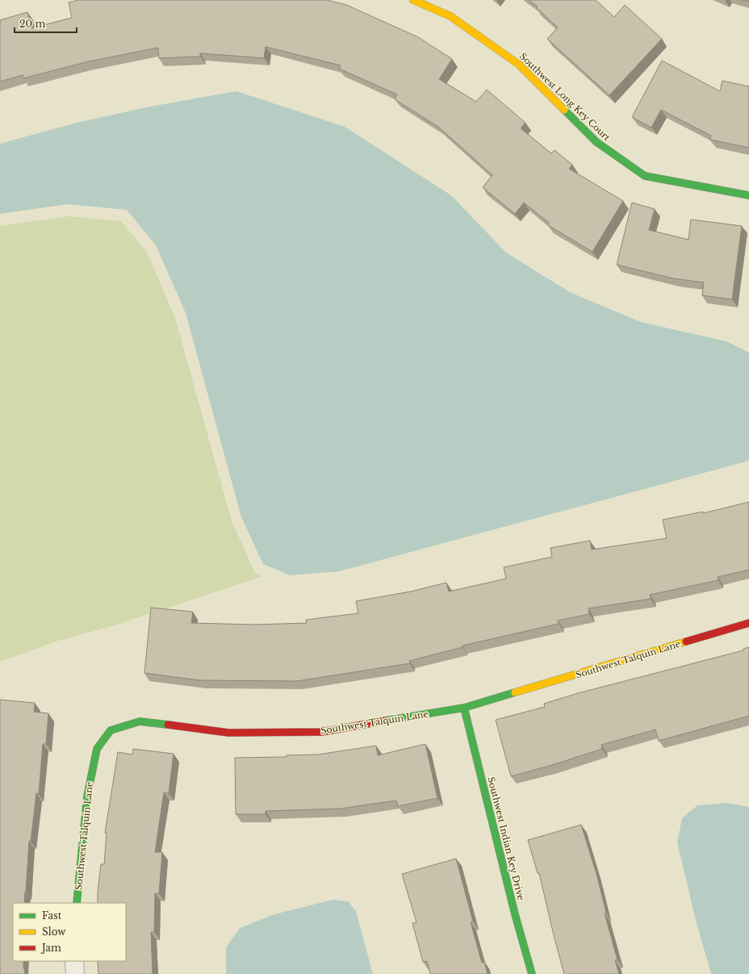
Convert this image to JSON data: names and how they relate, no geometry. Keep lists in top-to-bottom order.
{
  "streets": {
    "street": ["Southwest Long Key Court", "Southwest Talquin Lane", "Southwest Indian Key Drive"]
  },
  "crossings": [
    ["Southwest Talquin Lane", "Southwest Indian Key Drive"]
  ],
  "legend": ["Fast", "Slow", "Jam"],
  "scale_bar": "20 m"
}
